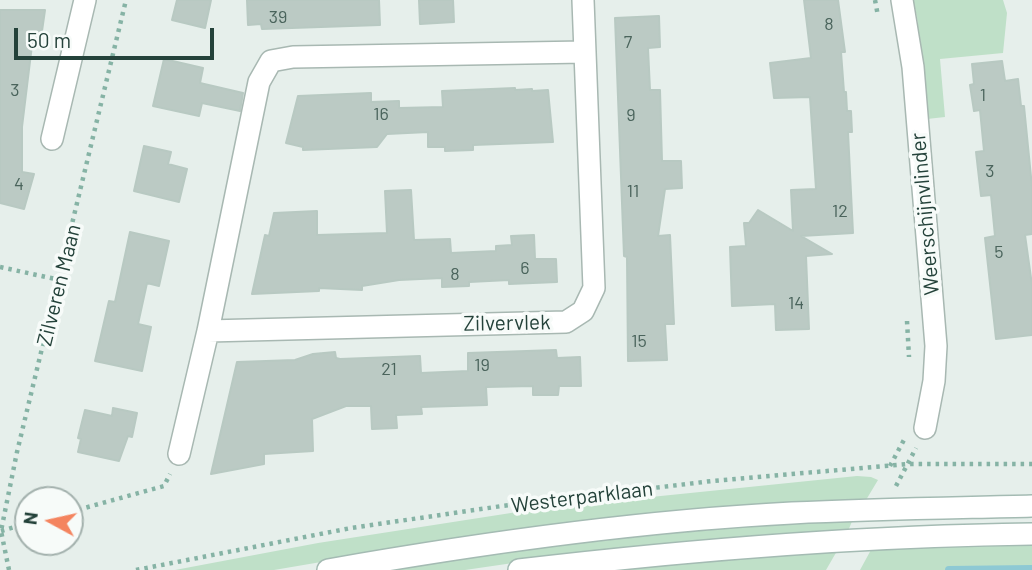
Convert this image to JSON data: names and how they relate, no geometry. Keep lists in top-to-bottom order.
{
  "streets": {
    "street": ["Weerschijnvlinder", "Zilvervlek", "Westerparklaan"],
    "path": ["Zilveren Maan"]
  },
  "house_numbers": [
    "39",
    "8",
    "7",
    "3",
    "1",
    "16",
    "9",
    "3",
    "4",
    "11",
    "12",
    "5",
    "6",
    "8",
    "14",
    "15",
    "19",
    "21"
  ],
  "scale_bar": "50 m",
  "north": "left"
}
